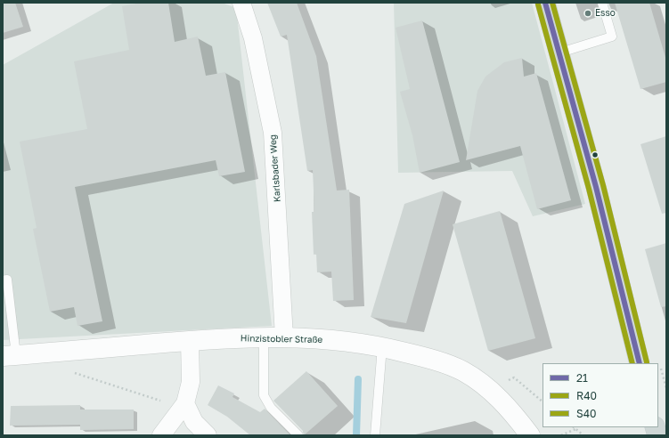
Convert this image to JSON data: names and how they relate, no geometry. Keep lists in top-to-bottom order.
{
  "streets": {
    "street": ["Karlsbader Weg", "Hinzistobler Straße"]
  },
  "crossings": [
    ["Karlsbader Weg", "Hinzistobler Straße"]
  ],
  "places": ["Esso"],
  "lines": ["transit line 21", "transit line S40", "transit line R40"],
  "legend": ["21", "R40", "S40"]
}
